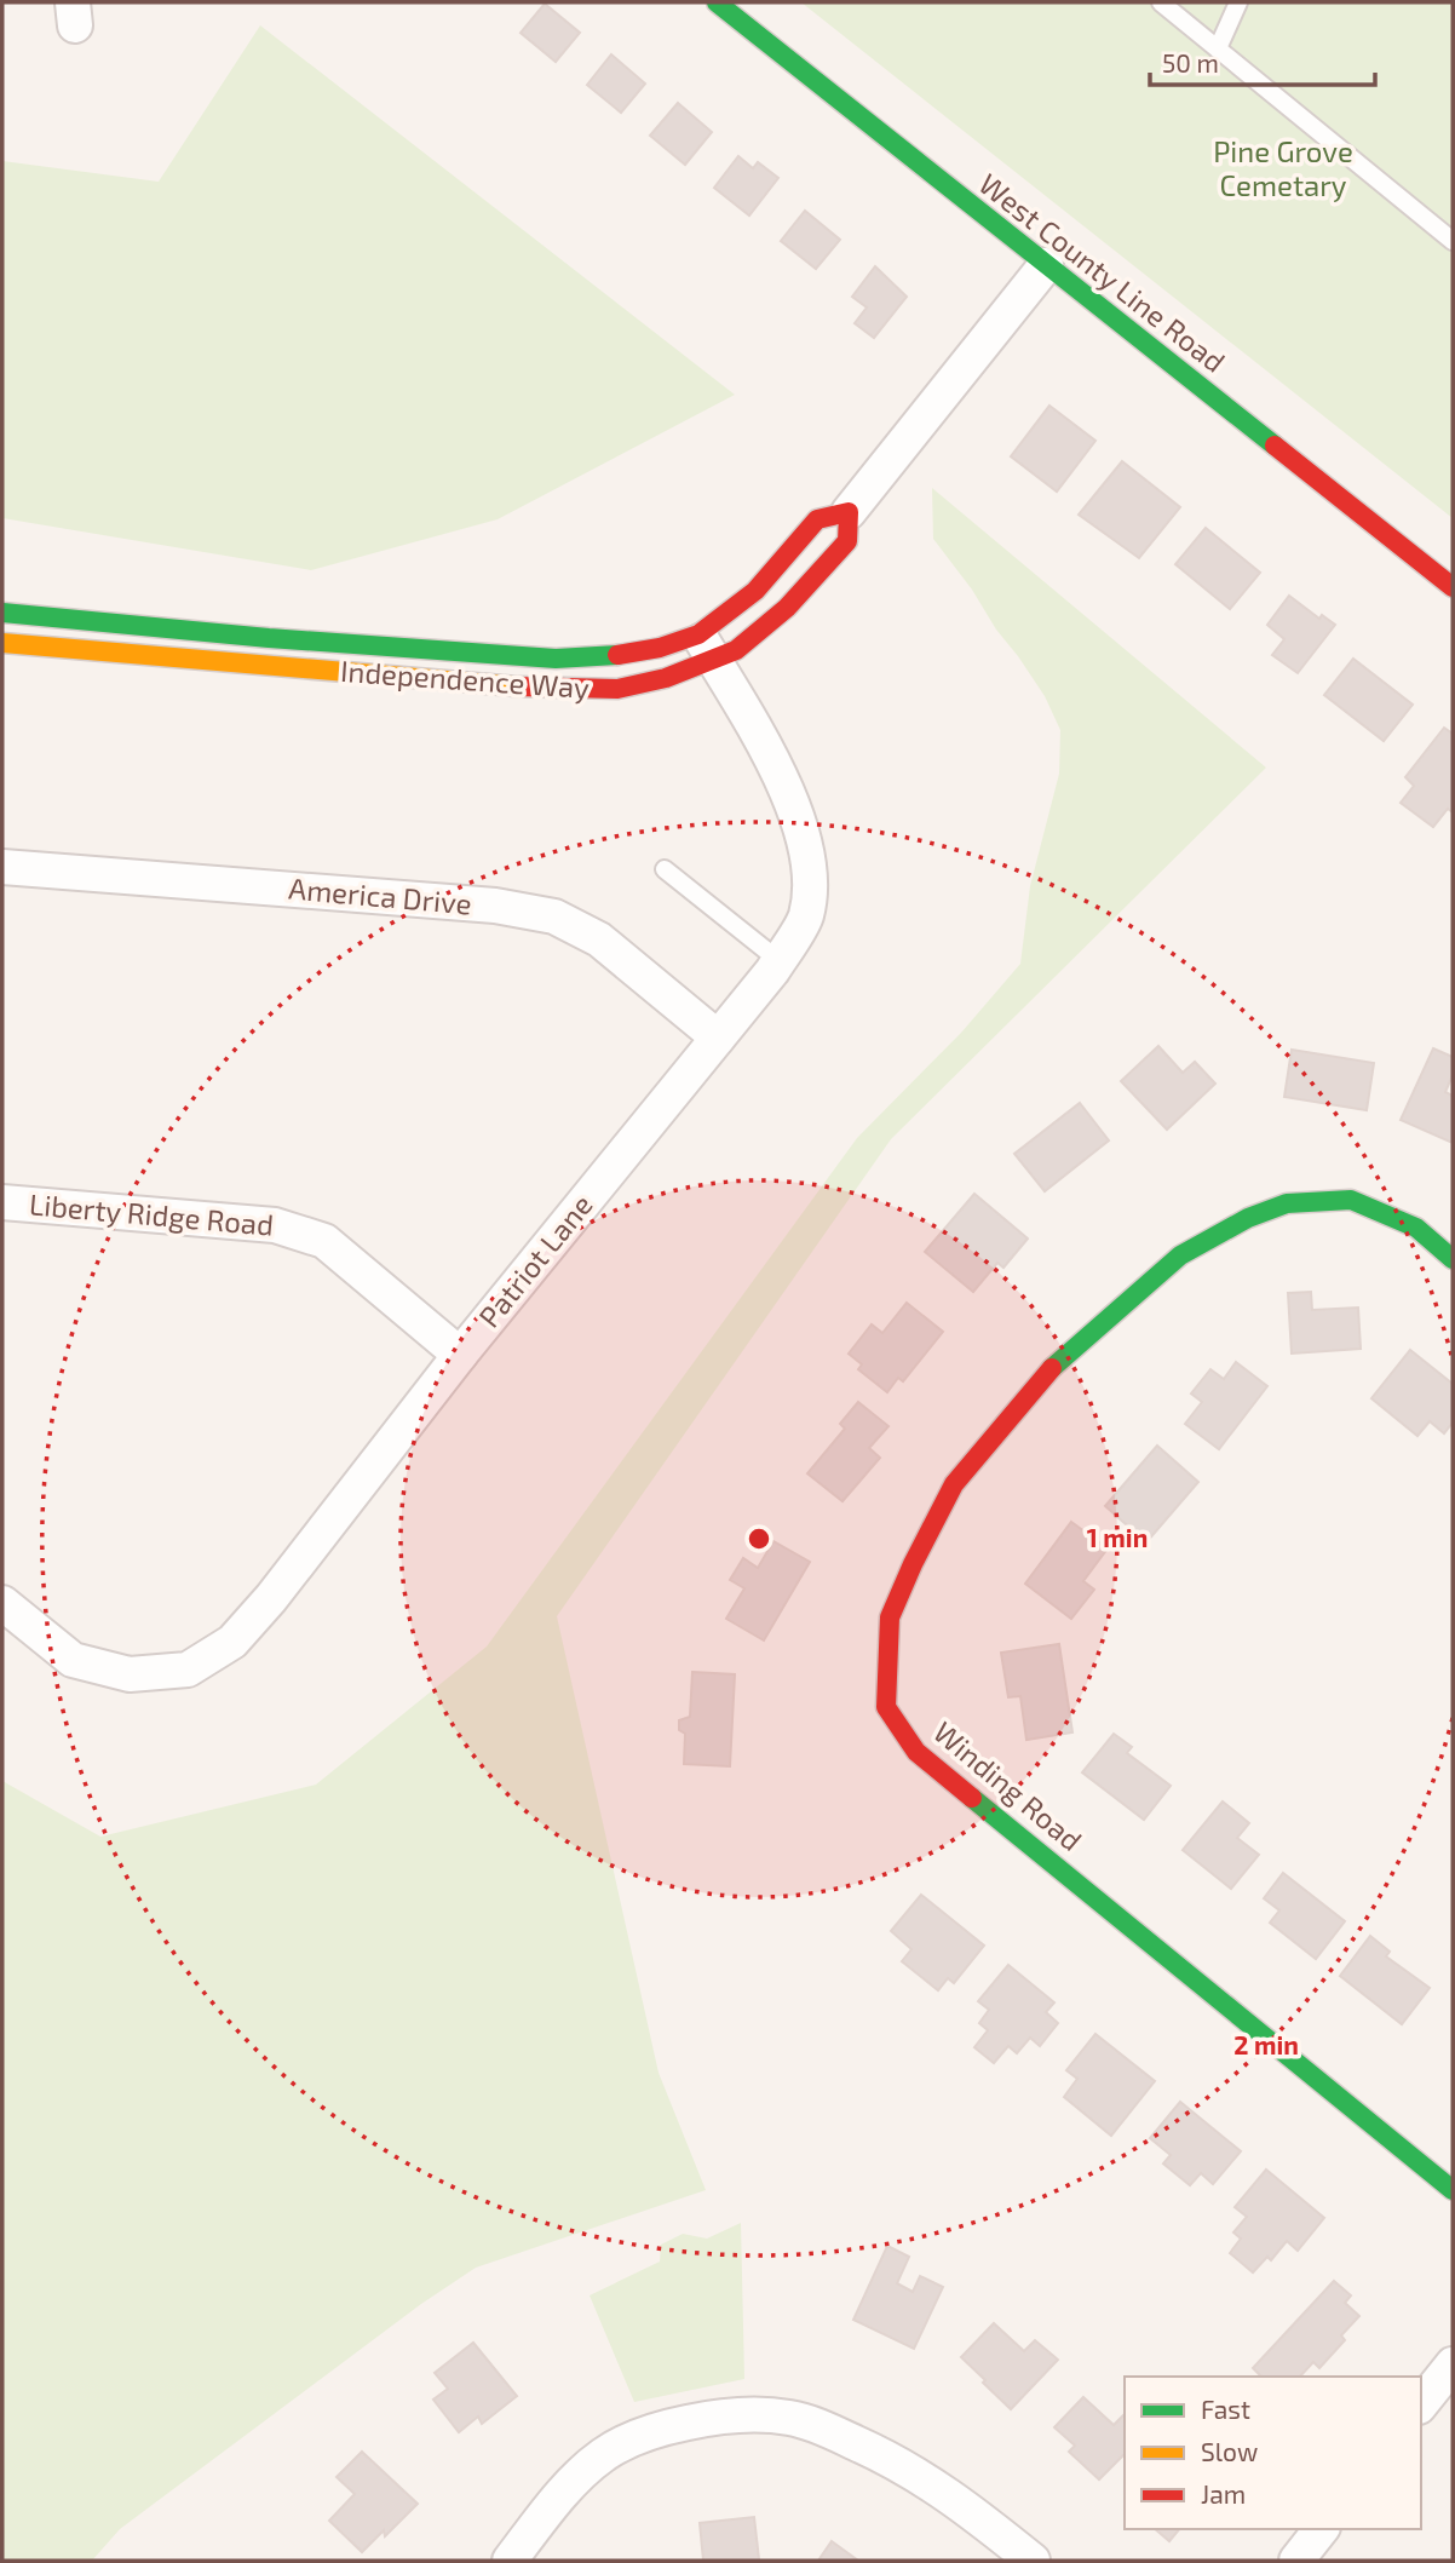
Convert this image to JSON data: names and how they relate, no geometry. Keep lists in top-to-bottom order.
{
  "streets": {
    "street": [
      "West County Line Road",
      "Independence Way",
      "America Drive",
      "Liberty Ridge Road",
      "Patriot Lane",
      "Winding Road"
    ]
  },
  "crossings": [
    ["West County Line Road", "Independence Way"],
    ["Independence Way", "Patriot Lane"],
    ["America Drive", "Patriot Lane"],
    ["Liberty Ridge Road", "Patriot Lane"]
  ],
  "parks": ["Pine Grove Cemetary"],
  "legend": ["Fast", "Slow", "Jam"],
  "scale_bar": "50 m",
  "rings": ["1 min", "2 min"]
}
